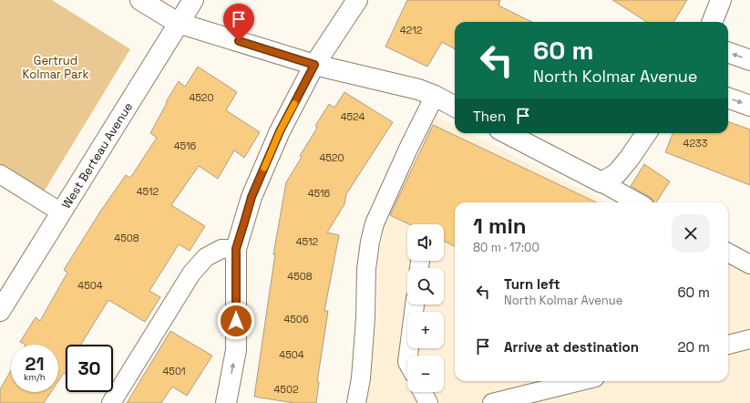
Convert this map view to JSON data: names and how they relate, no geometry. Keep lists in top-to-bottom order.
{
  "streets": {
    "street": ["West Berteau Avenue"]
  },
  "parks": ["Gertrud Kolmar Park"],
  "house_numbers": [
    "4212",
    "4520",
    "4524",
    "4233",
    "4516",
    "4520",
    "4512",
    "4516",
    "4508",
    "4512",
    "4508",
    "4504",
    "4506",
    "4504",
    "4501",
    "4502"
  ],
  "page": {
    "turn": ["60 m", "North Kolmar Avenue"],
    "then": "Then",
    "heading": ["1 min", "80 m · 17:00"],
    "map_buttons": ["+", "−"],
    "list": [
      {
        "name": "Turn left",
        "note": "North Kolmar Avenue",
        "value": "60 m"
      },
      {
        "name": "Arrive at destination",
        "value": "20 m"
      }
    ],
    "speed": "21 km/h",
    "limit": "30"
  }
}
